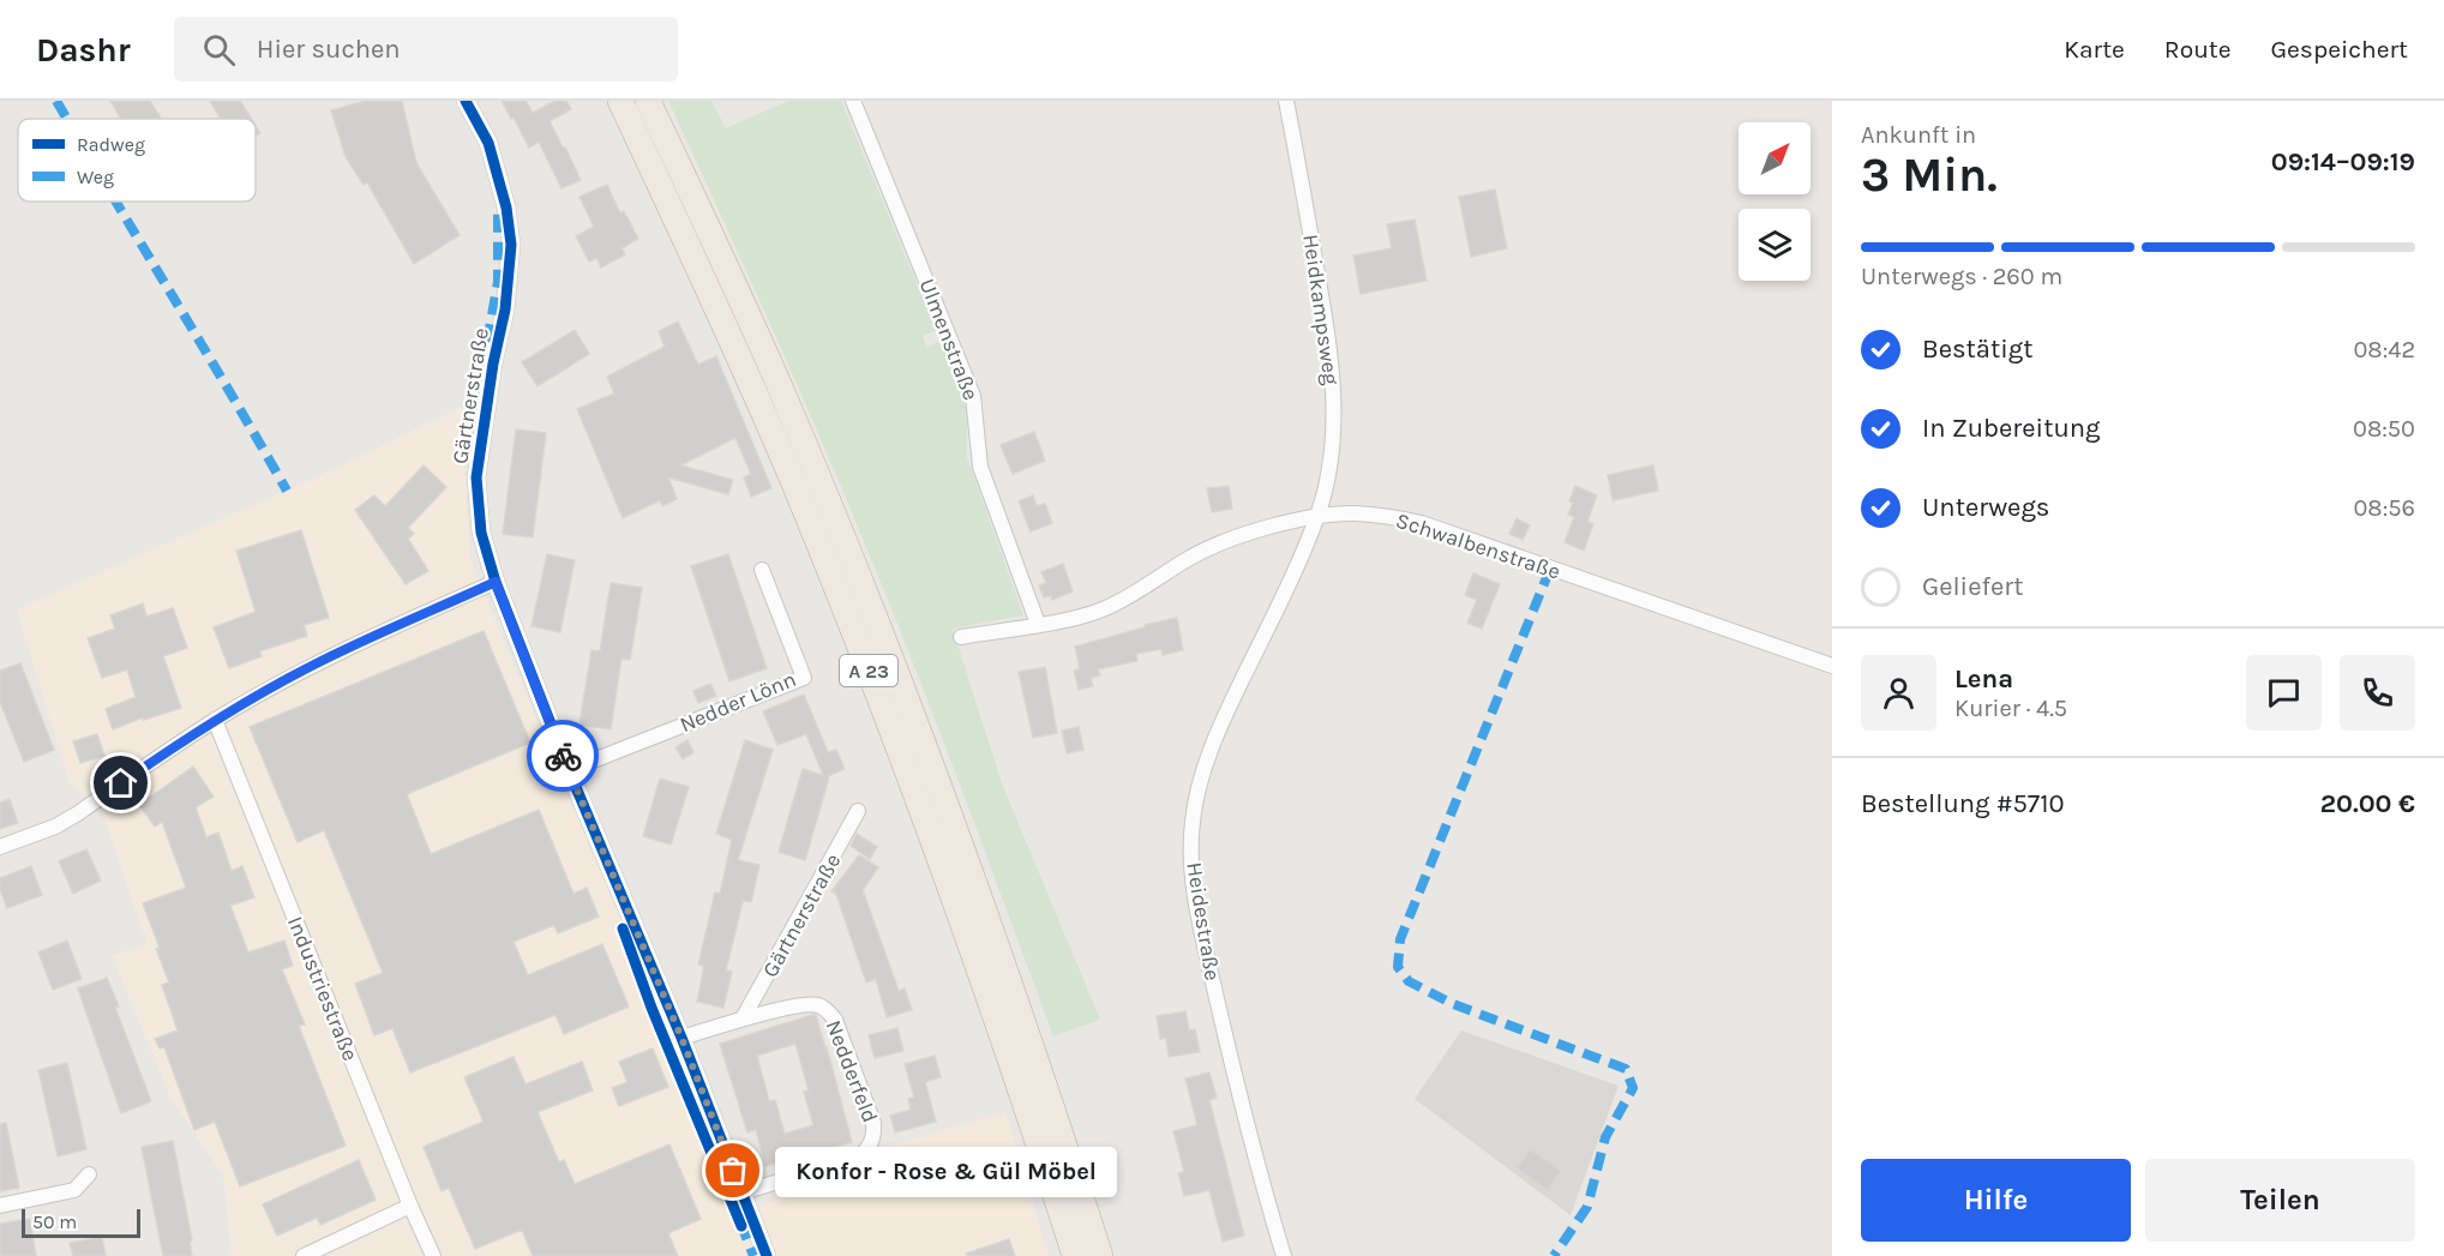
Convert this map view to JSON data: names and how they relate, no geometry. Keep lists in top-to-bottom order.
{
  "streets": {
    "highway": ["A 23"],
    "street": [
      "Heidkampsweg",
      "Ulmenstraße",
      "Gärtnerstraße",
      "Schwalbenstraße",
      "Nedder Lönn",
      "Heidestraße",
      "Industriestraße",
      "Nedderfeld"
    ]
  },
  "crossings": [
    ["Heidkampsweg", "Schwalbenstraße"],
    ["Heidkampsweg", "Heidestraße"],
    ["Ulmenstraße", "Schwalbenstraße"],
    ["Gärtnerstraße", "Nedder Lönn"],
    ["Gärtnerstraße", "Nedderfeld"],
    ["Schwalbenstraße", "Heidestraße"]
  ],
  "places": ["Konfor - Rose & Gül Möbel"],
  "legend": ["Radweg", "Weg"],
  "scale_bar": "50 m",
  "north": "top right",
  "page": {
    "header": "Dashr",
    "search": "Hier suchen",
    "nav": ["Karte", "Route", "Gespeichert"],
    "heading": ["3 Min.", "Ankunft in", "09:14–09:19"],
    "panel": [
      "Lena",
      "Kurier · 4.5",
      "Bestellung #5710",
      "20.00 €"
    ],
    "bar": "Unterwegs · 260 m",
    "list": [
      ["Bestätigt", "08:42"],
      ["In Zubereitung", "08:50"],
      ["Unterwegs", "08:56"],
      "Geliefert"
    ],
    "buttons": ["Hilfe", "Teilen"],
    "bubble": "Konfor - Rose & Gül Möbel",
    "scale": "50 m"
  }
}
